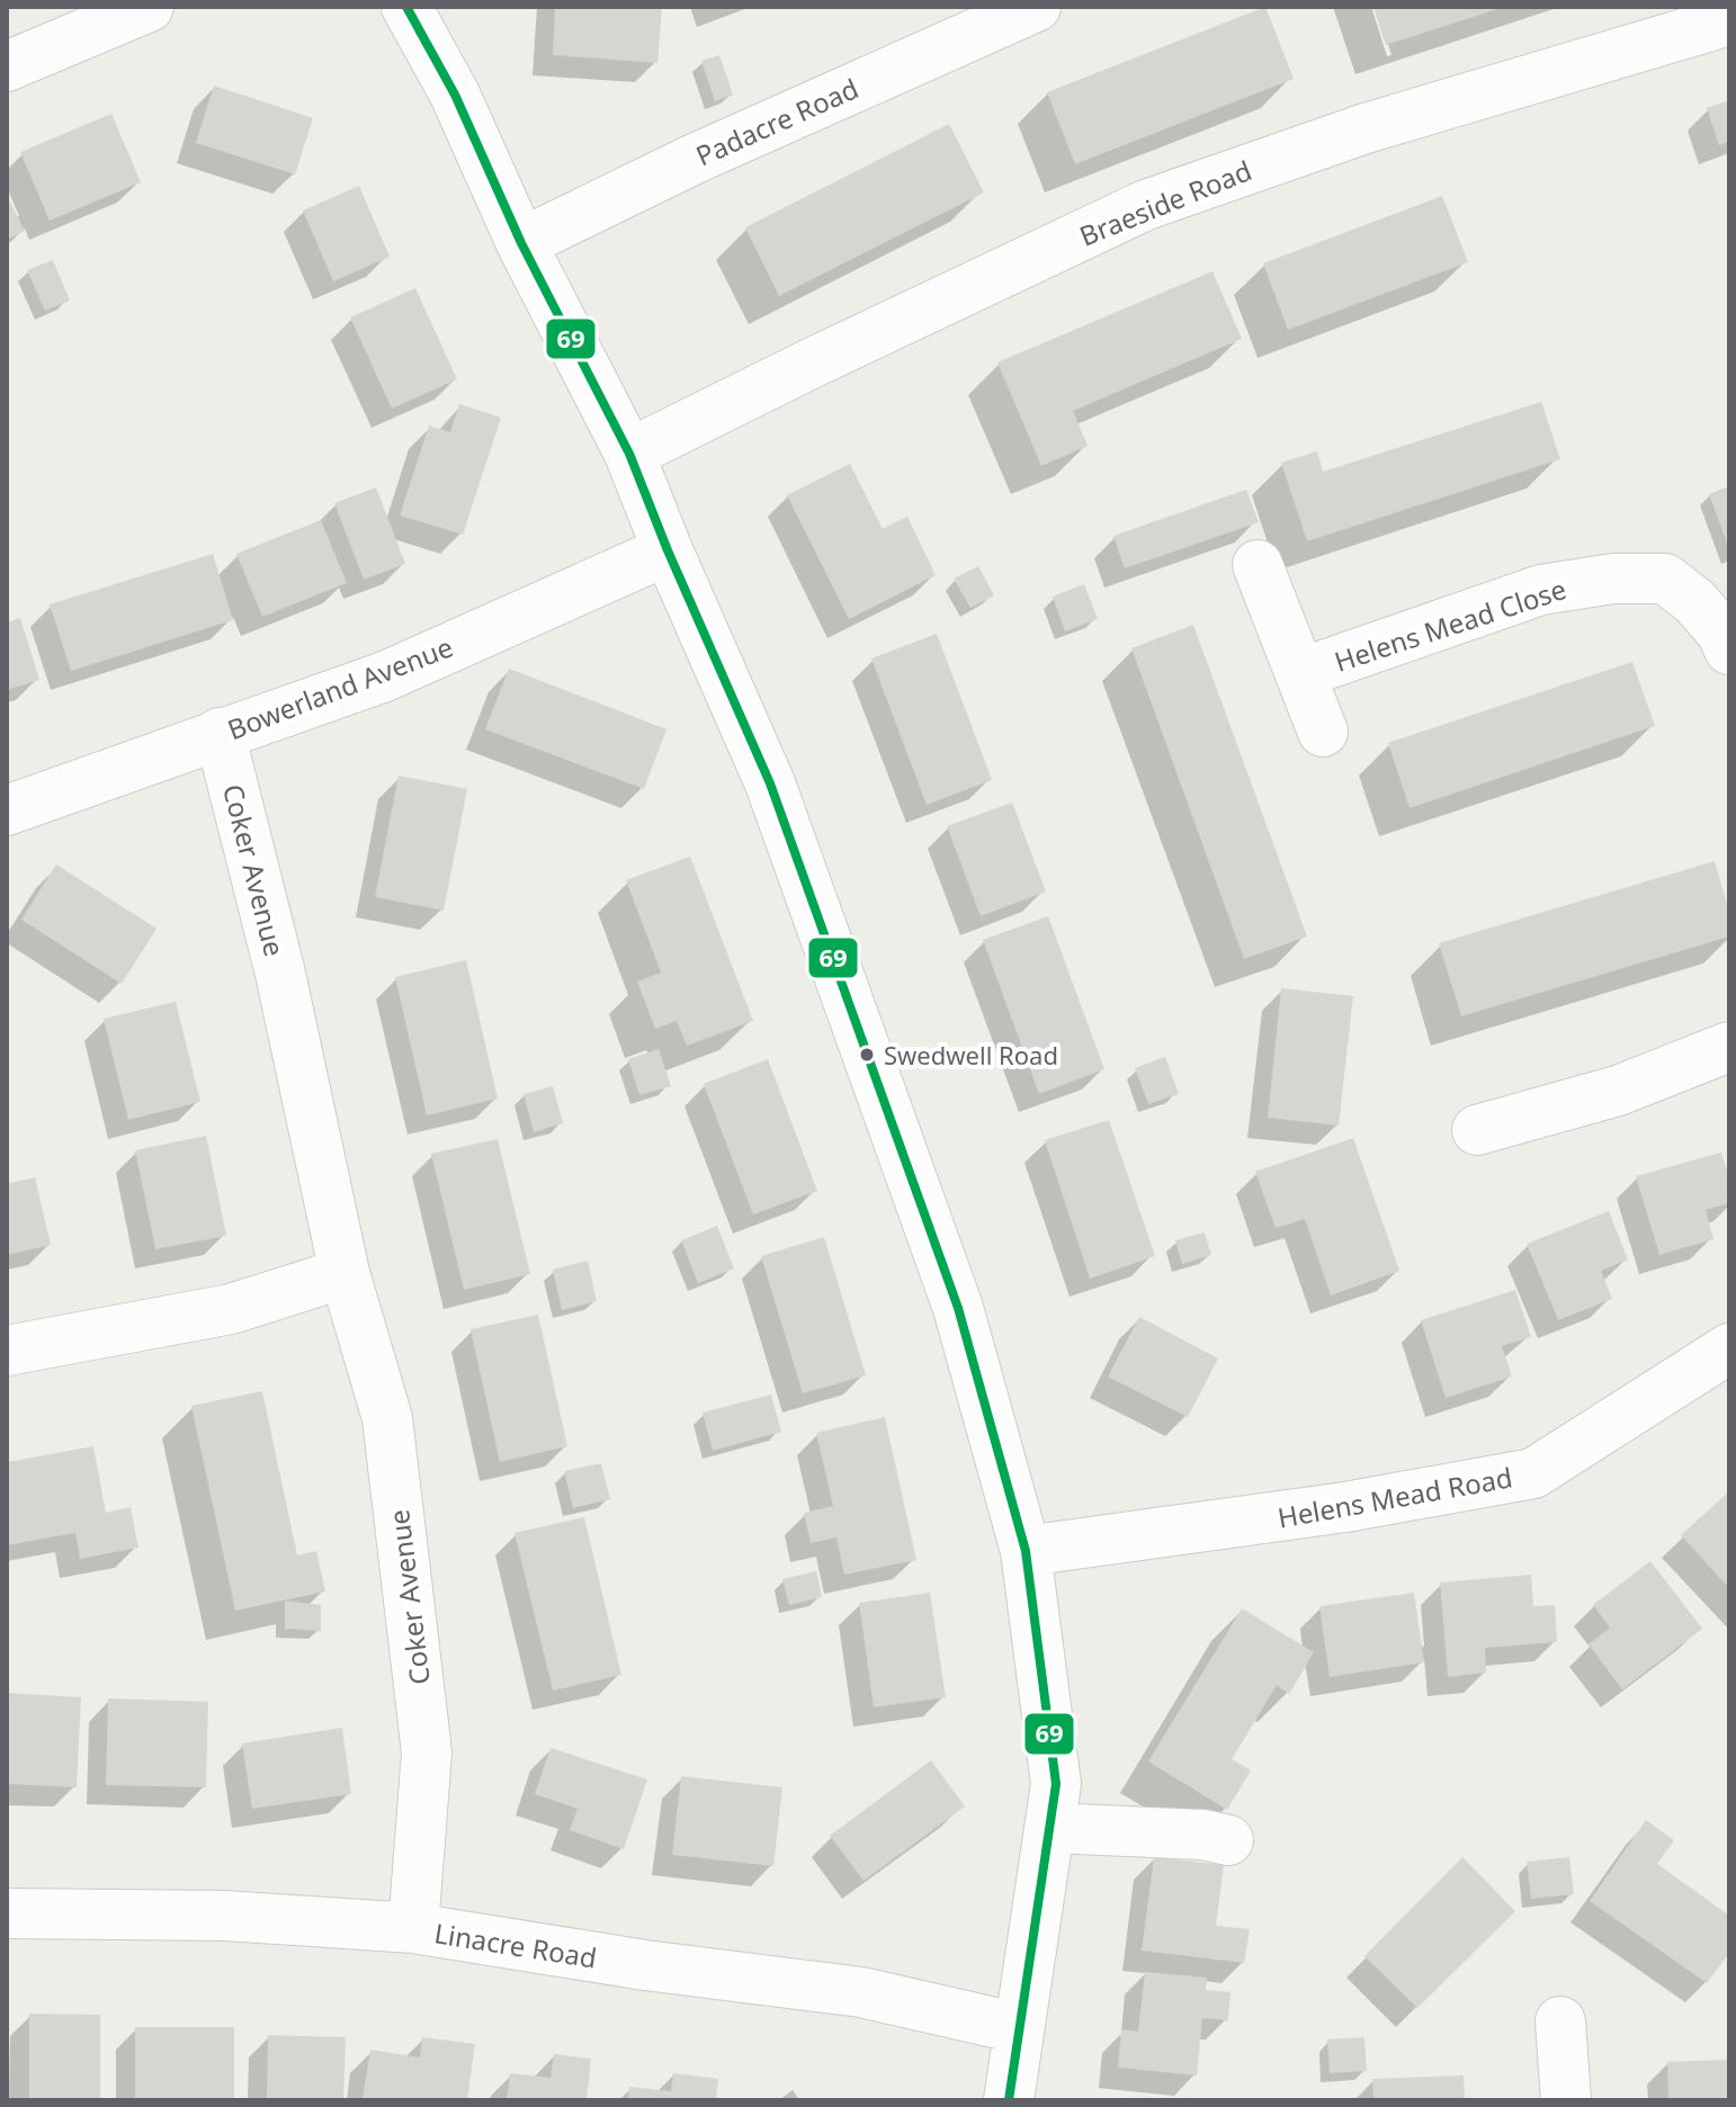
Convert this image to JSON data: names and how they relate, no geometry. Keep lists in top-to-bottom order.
{
  "streets": {
    "street": [
      "Padacre Road",
      "Braeside Road",
      "Helens Mead Close",
      "Bowerland Avenue",
      "Coker Avenue",
      "Helens Mead Road",
      "Linacre Road"
    ]
  },
  "crossings": [
    ["Bowerland Avenue", "Coker Avenue"],
    ["Coker Avenue", "Linacre Road"]
  ],
  "places": ["Swedwell Road"],
  "lines": ["transit line 69"]
}
